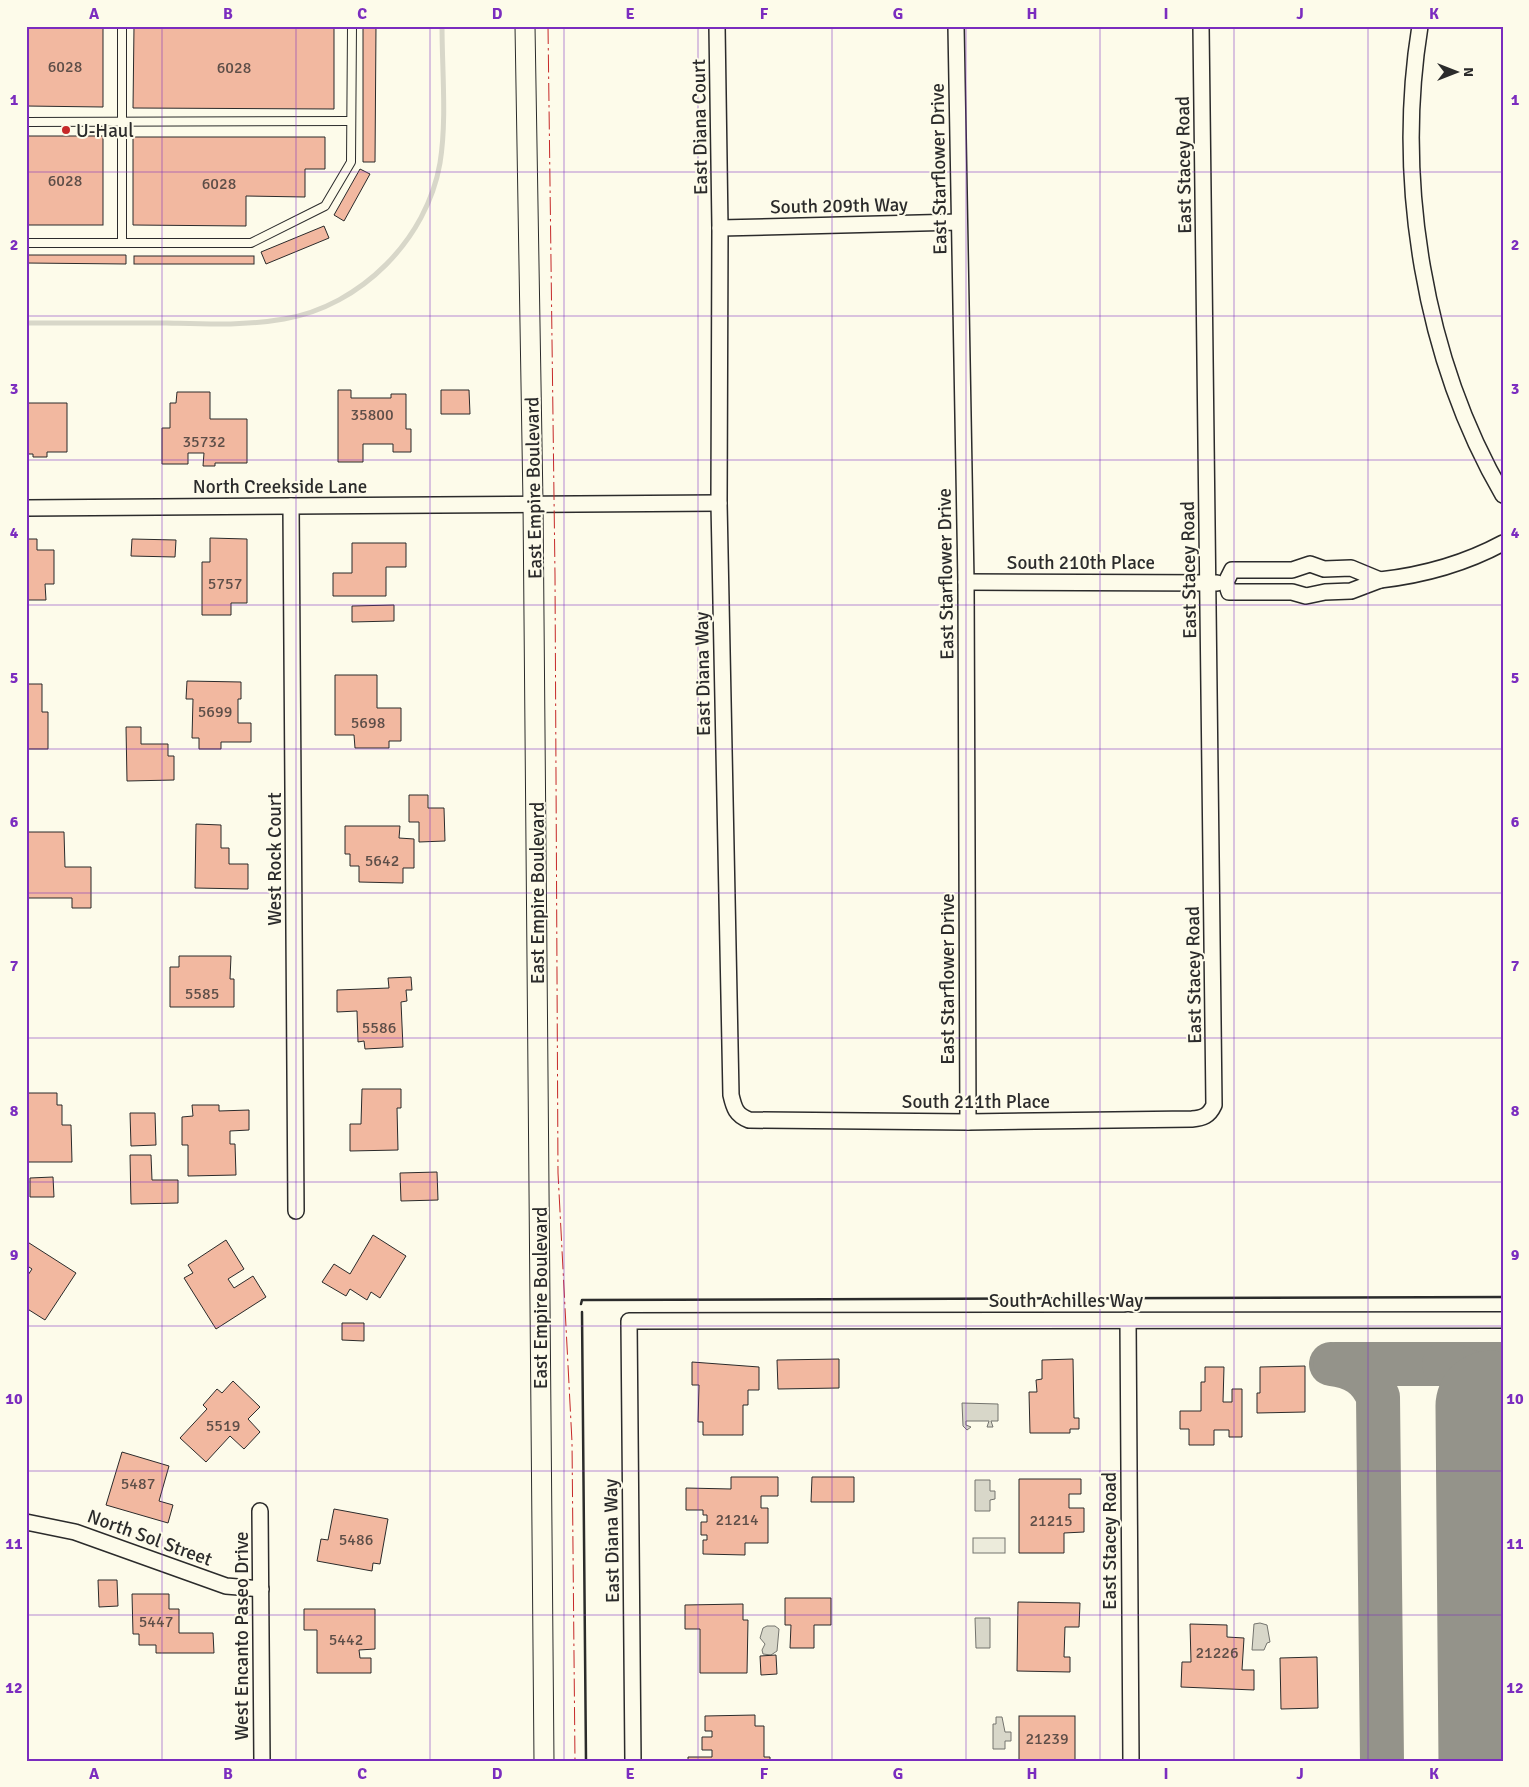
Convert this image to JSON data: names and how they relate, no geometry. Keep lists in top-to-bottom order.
{
  "streets": {
    "street": [
      "East Diana Court",
      "East Stacey Road",
      "East Starflower Drive",
      "South 209th Way",
      "North Creekside Lane",
      "East Empire Boulevard",
      "South 210th Place",
      "East Diana Way",
      "West Rock Court",
      "South 211th Place",
      "South Achilles Way",
      "North Sol Street",
      "West Encanto Paseo Drive"
    ]
  },
  "crossings": [
    ["East Diana Court", "South 209th Way"],
    ["East Diana Court", "East Diana Way"],
    ["East Stacey Road", "South 210th Place"],
    ["East Stacey Road", "South 211th Place"],
    ["East Stacey Road", "South Achilles Way"],
    ["East Starflower Drive", "South 209th Way"],
    ["East Starflower Drive", "South 210th Place"],
    ["East Starflower Drive", "South 211th Place"],
    ["South 209th Way", "East Diana Way"],
    ["North Creekside Lane", "East Empire Boulevard"],
    ["North Creekside Lane", "West Rock Court"],
    ["East Diana Way", "South 211th Place"],
    ["East Diana Way", "South Achilles Way"],
    ["North Sol Street", "West Encanto Paseo Drive"]
  ],
  "places": ["U-Haul"],
  "house_numbers": [
    "6028",
    "6028",
    "6028",
    "6028",
    "35800",
    "35732",
    "5757",
    "5699",
    "5698",
    "5642",
    "5585",
    "5586",
    "5519",
    "5487",
    "21214",
    "21215",
    "5486",
    "5447",
    "5442",
    "21226",
    "21239"
  ],
  "north": "right",
  "grid": {
    "columns": [
      "A",
      "B",
      "C",
      "D",
      "E",
      "F",
      "G",
      "H",
      "I",
      "J",
      "K"
    ],
    "rows": [
      "1",
      "2",
      "3",
      "4",
      "5",
      "6",
      "7",
      "8",
      "9",
      "10",
      "11",
      "12"
    ]
  }
}
